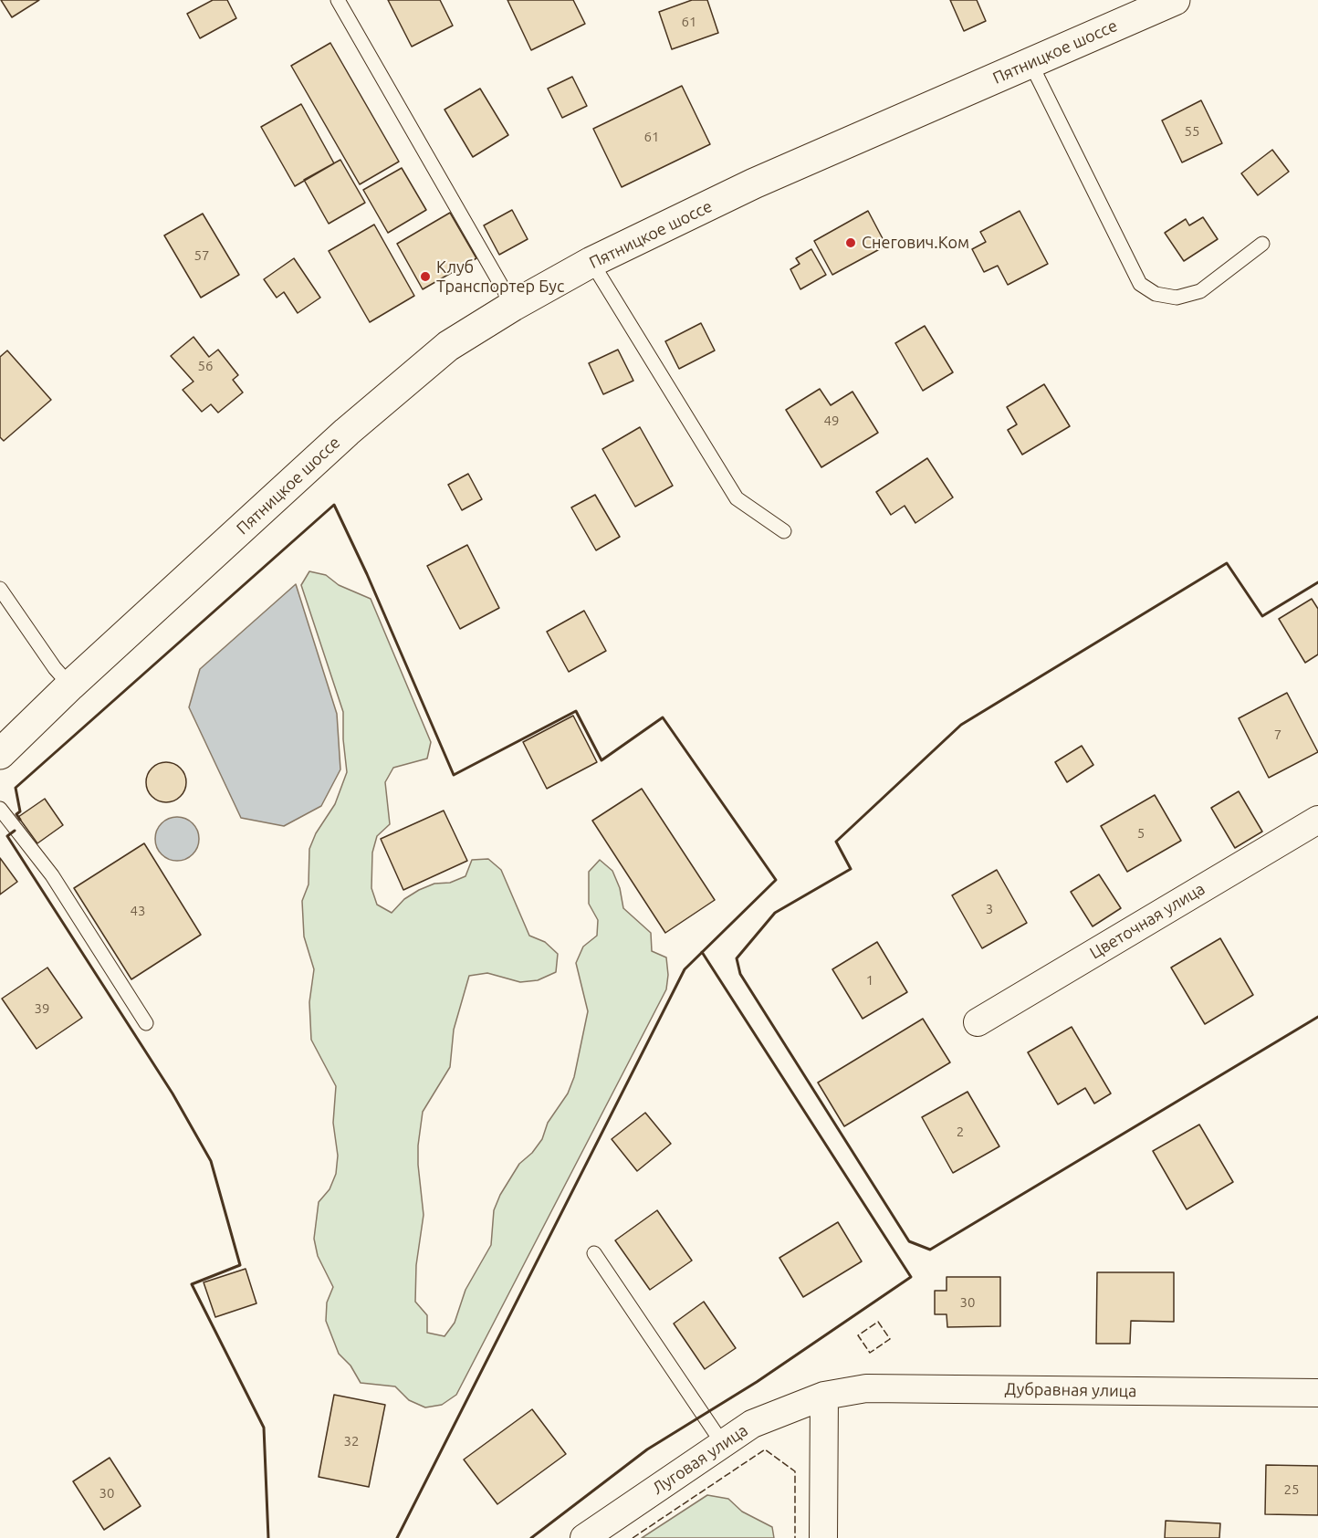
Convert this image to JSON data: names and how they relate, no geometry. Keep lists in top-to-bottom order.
{
  "streets": {
    "main road": ["Пятницкое шоссе"],
    "street": ["Цветочная улица", "Дубравная улица", "Луговая улица"]
  },
  "crossings": [
    ["Дубравная улица", "Луговая улица"]
  ],
  "places": ["Снегович.Ком", "Клуб Транспортер Бус"],
  "house_numbers": [
    "61",
    "55",
    "61",
    "57",
    "56",
    "49",
    "7",
    "5",
    "3",
    "43",
    "1",
    "39",
    "2",
    "30",
    "32",
    "25",
    "30"
  ]
}
